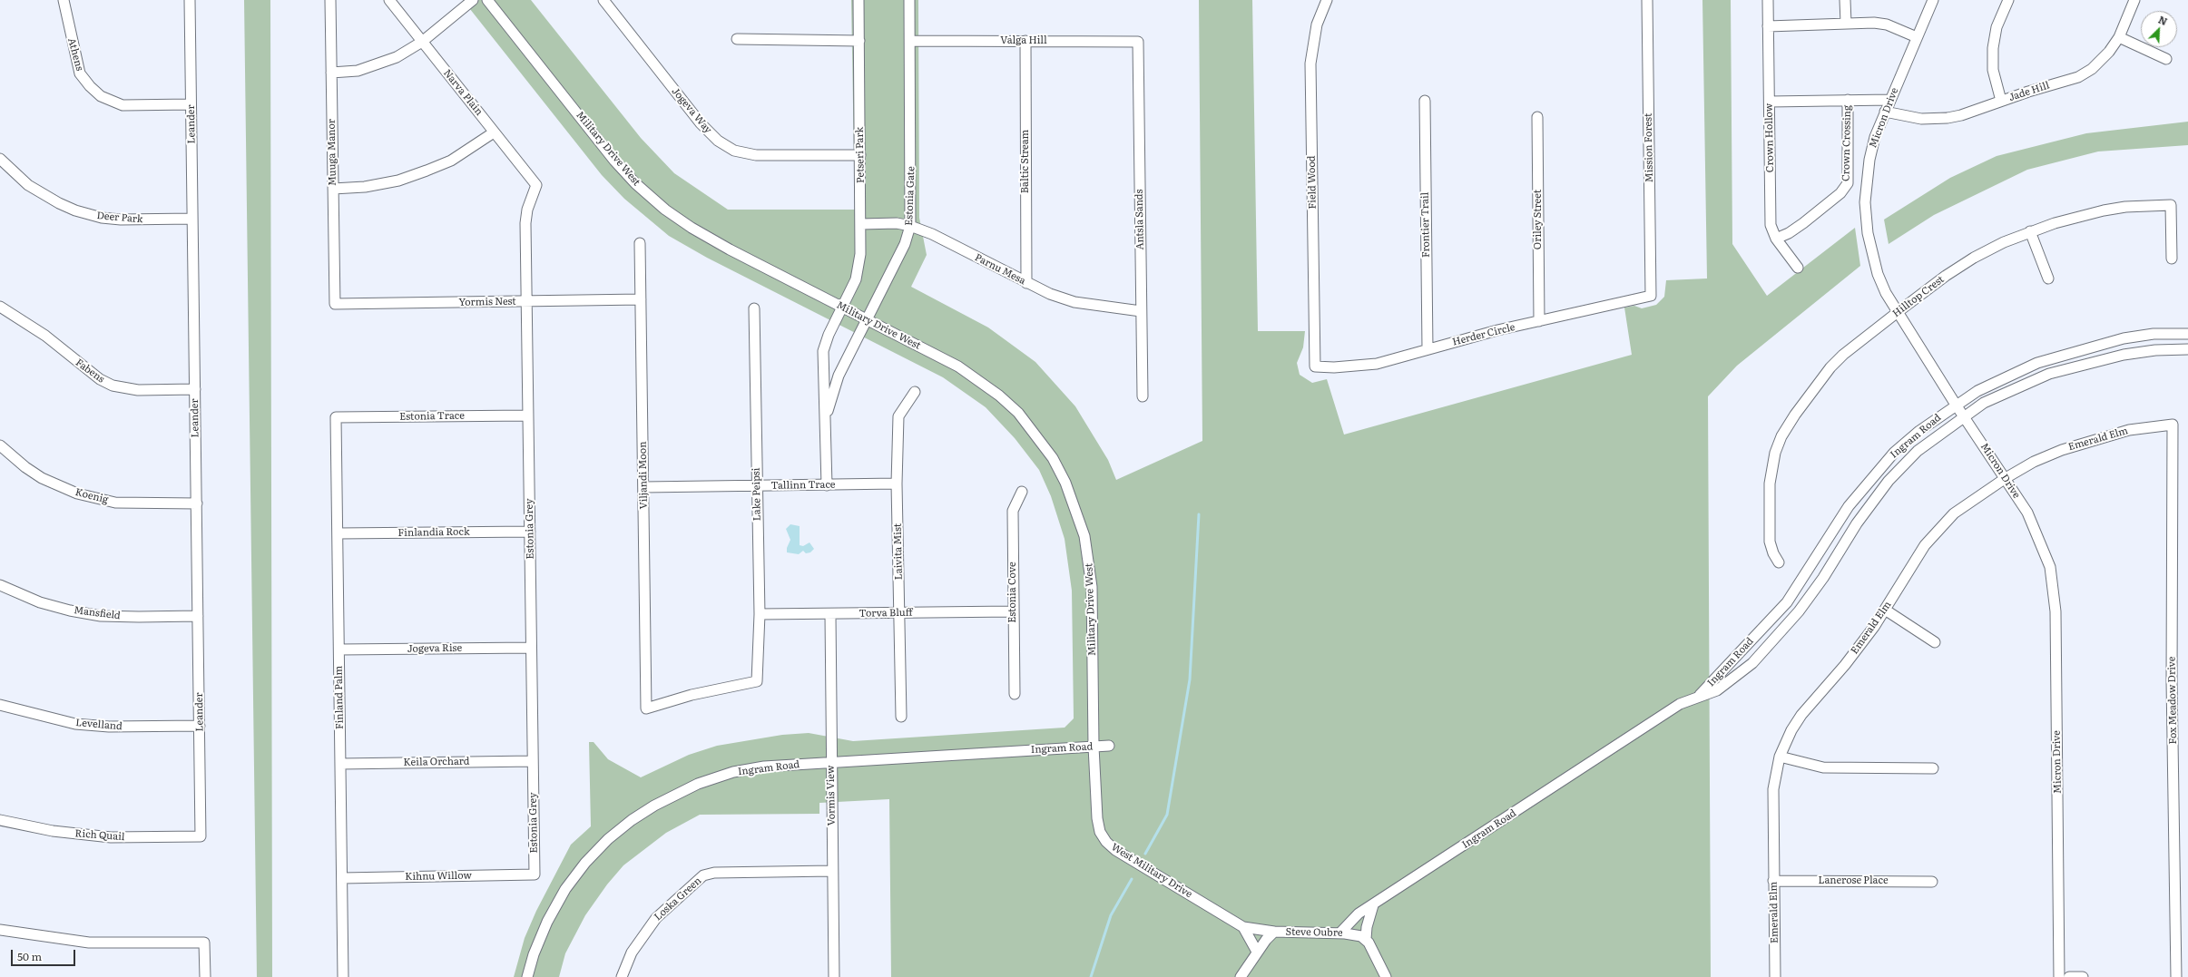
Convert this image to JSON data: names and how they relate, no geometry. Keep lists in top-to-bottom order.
{
  "streets": {
    "street": [
      "Valga Hill",
      "Athens",
      "Jade Hill",
      "Narva Plain",
      "Jogeva Way",
      "Micron Drive",
      "Leander",
      "Crown Hollow",
      "Crown Crossing",
      "Mission Forest",
      "Military Drive West",
      "Muuga Manor",
      "Petseri Park",
      "Baltic Stream",
      "Field Wood",
      "Estonia Gate",
      "Deer Park",
      "Antsla Sands",
      "Oriley Street",
      "Frontier Trail",
      "Parnu Mesa",
      "Hilltop Crest",
      "Yormis Nest",
      "Herder Circle",
      "Fabens",
      "Estonia Trace",
      "Ingram Road",
      "Emerald Elm",
      "Viljandi Moon",
      "Tallinn Trace",
      "Lake Peipsi",
      "Koenig",
      "Estonia Grey",
      "Finlandia Rock",
      "Laivita Mist",
      "Estonia Cove",
      "Mansfield",
      "Torva Bluff",
      "Jogeva Rise",
      "Finland Palm",
      "Fox Meadow Drive",
      "Levelland",
      "Keila Orchard",
      "Vormis View",
      "Rich Quail",
      "West Military Drive",
      "Kihnu Willow",
      "Lanerose Place",
      "Loska Green",
      "Steve Oubre"
    ]
  },
  "crossings": [
    ["Valga Hill", "Baltic Stream"],
    ["Valga Hill", "Estonia Gate"],
    ["Valga Hill", "Antsla Sands"],
    ["Athens", "Leander"],
    ["Jade Hill", "Micron Drive"],
    ["Narva Plain", "Estonia Grey"],
    ["Jogeva Way", "Petseri Park"],
    ["Micron Drive", "Hilltop Crest"],
    ["Micron Drive", "Ingram Road"],
    ["Micron Drive", "Emerald Elm"],
    ["Leander", "Deer Park"],
    ["Leander", "Fabens"],
    ["Leander", "Koenig"],
    ["Leander", "Mansfield"],
    ["Leander", "Levelland"],
    ["Leander", "Rich Quail"],
    ["Crown Hollow", "Crown Crossing"],
    ["Mission Forest", "Herder Circle"],
    ["Military Drive West", "Petseri Park"],
    ["Military Drive West", "Estonia Gate"],
    ["Military Drive West", "Ingram Road"],
    ["Military Drive West", "West Military Drive"],
    ["Muuga Manor", "Yormis Nest"],
    ["Petseri Park", "Estonia Gate"],
    ["Petseri Park", "Parnu Mesa"],
    ["Baltic Stream", "Parnu Mesa"],
    ["Field Wood", "Herder Circle"],
    ["Estonia Gate", "Parnu Mesa"],
    ["Estonia Gate", "Tallinn Trace"],
    ["Antsla Sands", "Parnu Mesa"],
    ["Oriley Street", "Herder Circle"],
    ["Frontier Trail", "Herder Circle"],
    ["Yormis Nest", "Viljandi Moon"],
    ["Yormis Nest", "Estonia Grey"],
    ["Estonia Trace", "Estonia Grey"],
    ["Estonia Trace", "Finland Palm"],
    ["Ingram Road", "Vormis View"],
    ["Ingram Road", "West Military Drive"],
    ["Ingram Road", "Steve Oubre"],
    ["Emerald Elm", "Fox Meadow Drive"],
    ["Emerald Elm", "Lanerose Place"],
    ["Viljandi Moon", "Tallinn Trace"],
    ["Viljandi Moon", "Lake Peipsi"],
    ["Tallinn Trace", "Lake Peipsi"],
    ["Tallinn Trace", "Laivita Mist"],
    ["Lake Peipsi", "Torva Bluff"],
    ["Estonia Grey", "Finlandia Rock"],
    ["Estonia Grey", "Jogeva Rise"],
    ["Estonia Grey", "Keila Orchard"],
    ["Estonia Grey", "Kihnu Willow"],
    ["Finlandia Rock", "Finland Palm"],
    ["Laivita Mist", "Torva Bluff"],
    ["Estonia Cove", "Torva Bluff"],
    ["Torva Bluff", "Vormis View"],
    ["Jogeva Rise", "Finland Palm"],
    ["Finland Palm", "Keila Orchard"],
    ["Finland Palm", "Kihnu Willow"],
    ["Vormis View", "Loska Green"],
    ["West Military Drive", "Steve Oubre"]
  ],
  "scale_bar": "50 m",
  "north": "top right"
}
